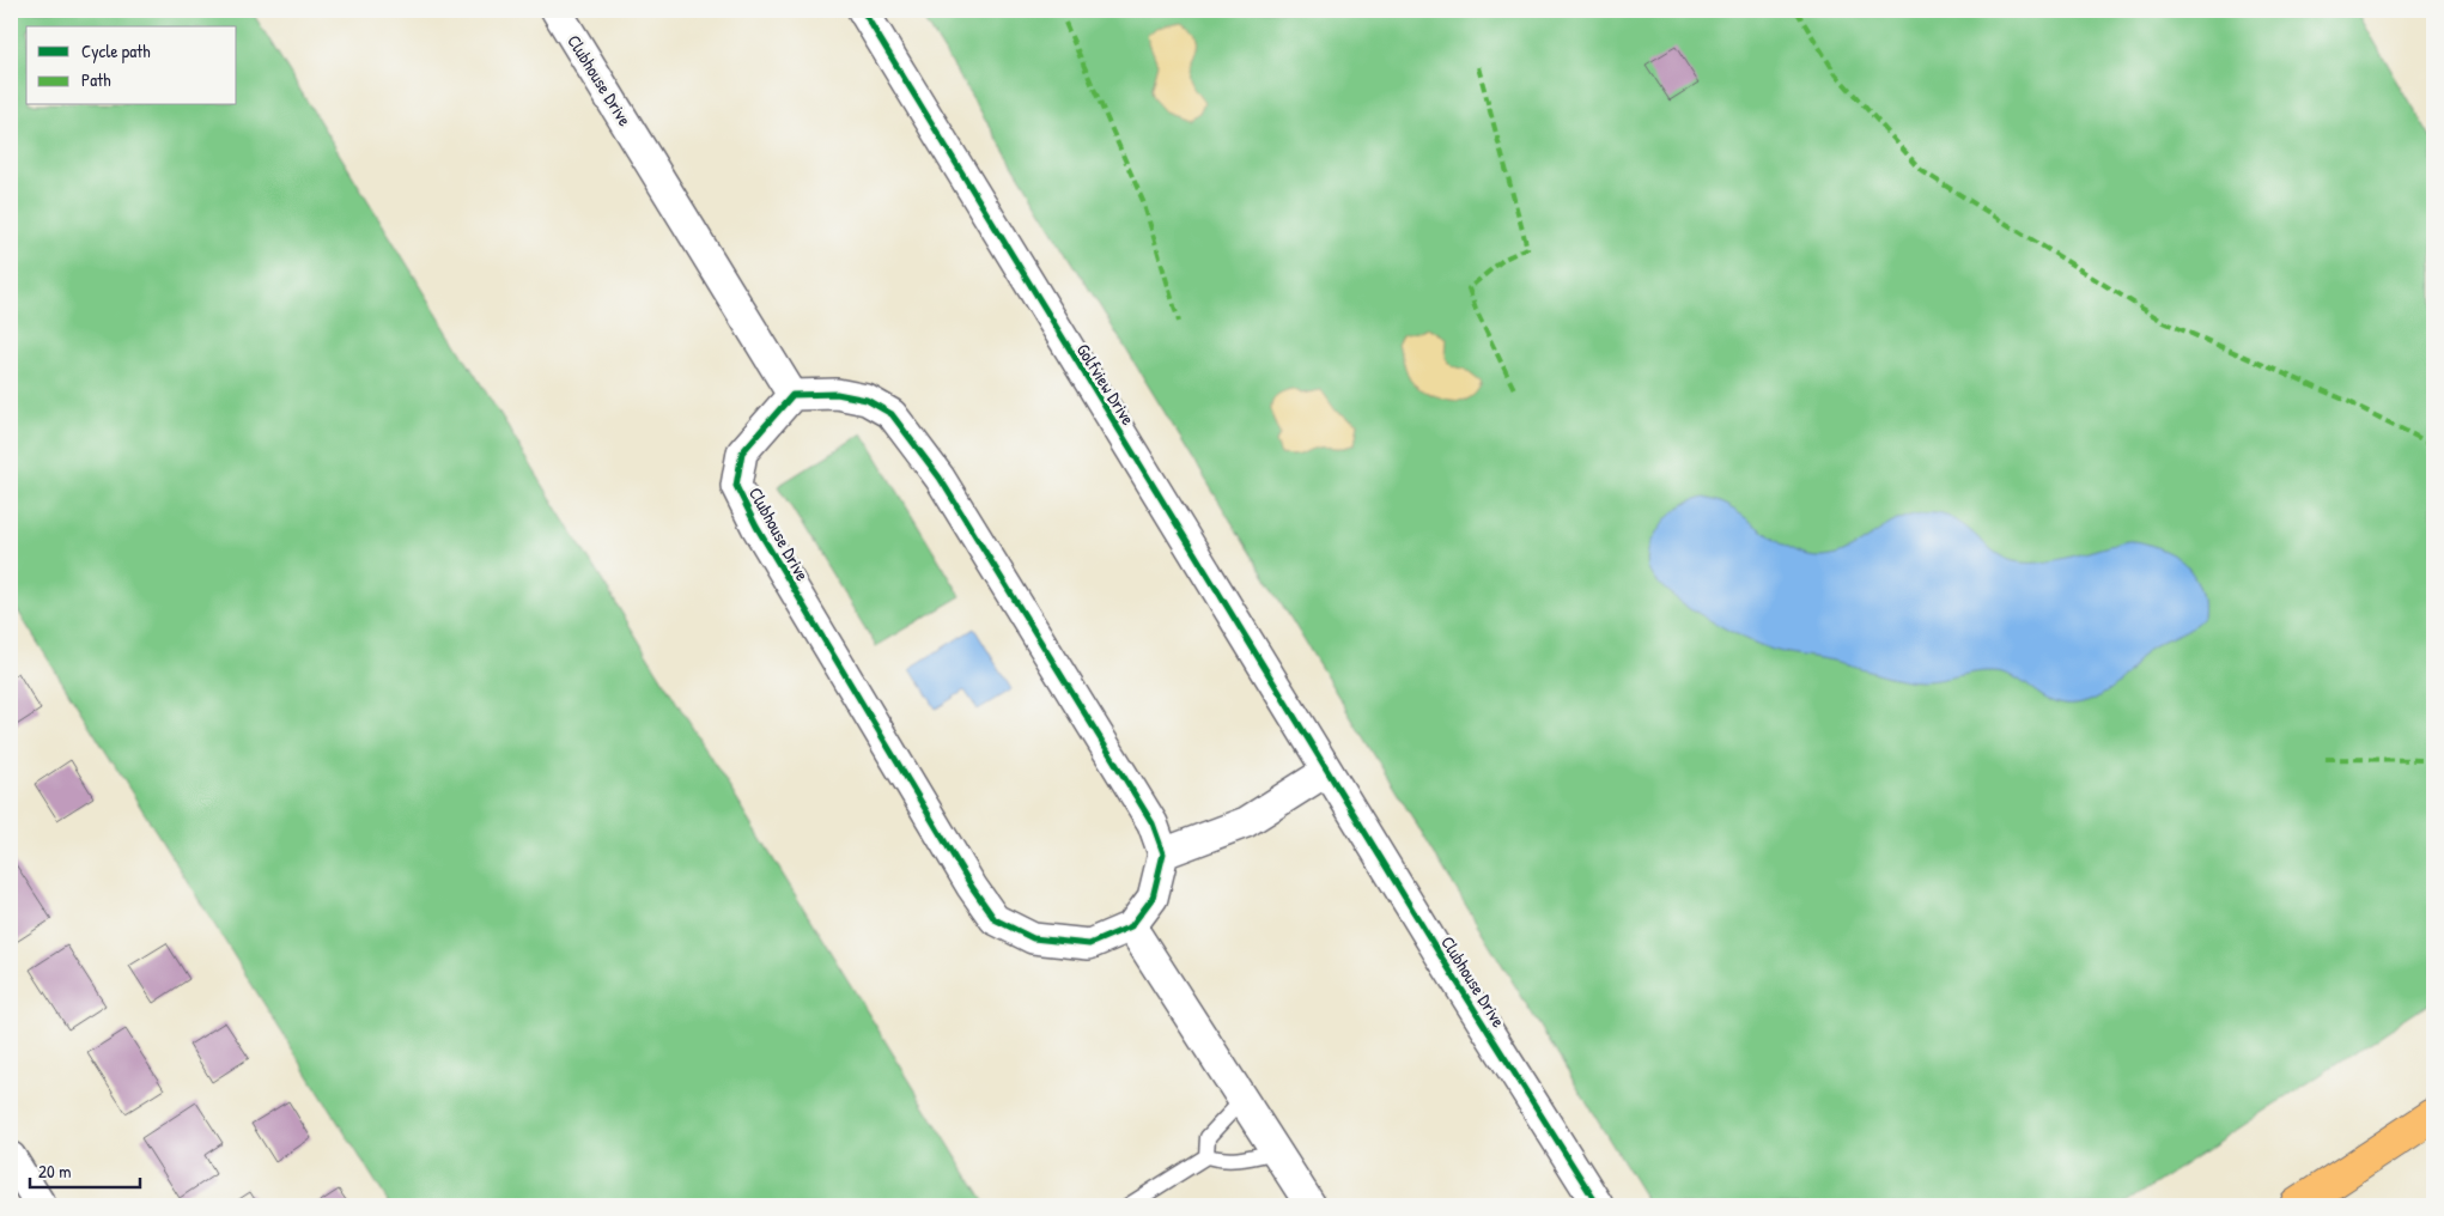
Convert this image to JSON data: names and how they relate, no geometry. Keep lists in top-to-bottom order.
{
  "streets": {
    "street": ["Clubhouse Drive", "Golfview Drive"]
  },
  "crossings": [
    ["Clubhouse Drive", "Golfview Drive"]
  ],
  "legend": ["Cycle path", "Path"],
  "scale_bar": "20 m"
}
